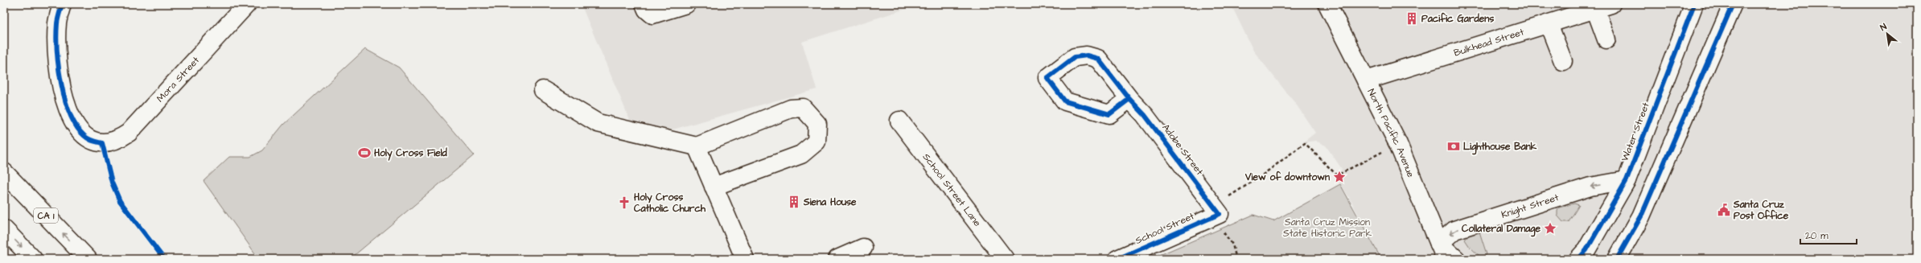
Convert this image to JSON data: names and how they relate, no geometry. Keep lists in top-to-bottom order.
{
  "streets": {
    "main road": [
      "Bulkhead Street",
      "Mora Street",
      "Water Street",
      "North Pacific Avenue",
      "Adobe Street",
      "School Street Lane",
      "Knight Street",
      "CA 1",
      "School Street"
    ]
  },
  "crossings": [
    ["Bulkhead Street", "North Pacific Avenue"],
    ["Water Street", "Knight Street"],
    ["North Pacific Avenue", "Knight Street"],
    ["Adobe Street", "School Street"]
  ],
  "one_way": ["Knight Street"],
  "parks": ["Santa Cruz Mission State Historic Park"],
  "places": {
    "building": ["Pacific Gardens", "Siena House"],
    "bank": ["Lighthouse Bank"],
    "sports": ["Holy Cross Field"],
    "place": ["View of downtown", "Collateral Damage"],
    "church": ["Holy Cross Catholic Church"],
    "public building": ["Santa Cruz Post Office"]
  },
  "scale_bar": "20 m",
  "north": "top left"
}
